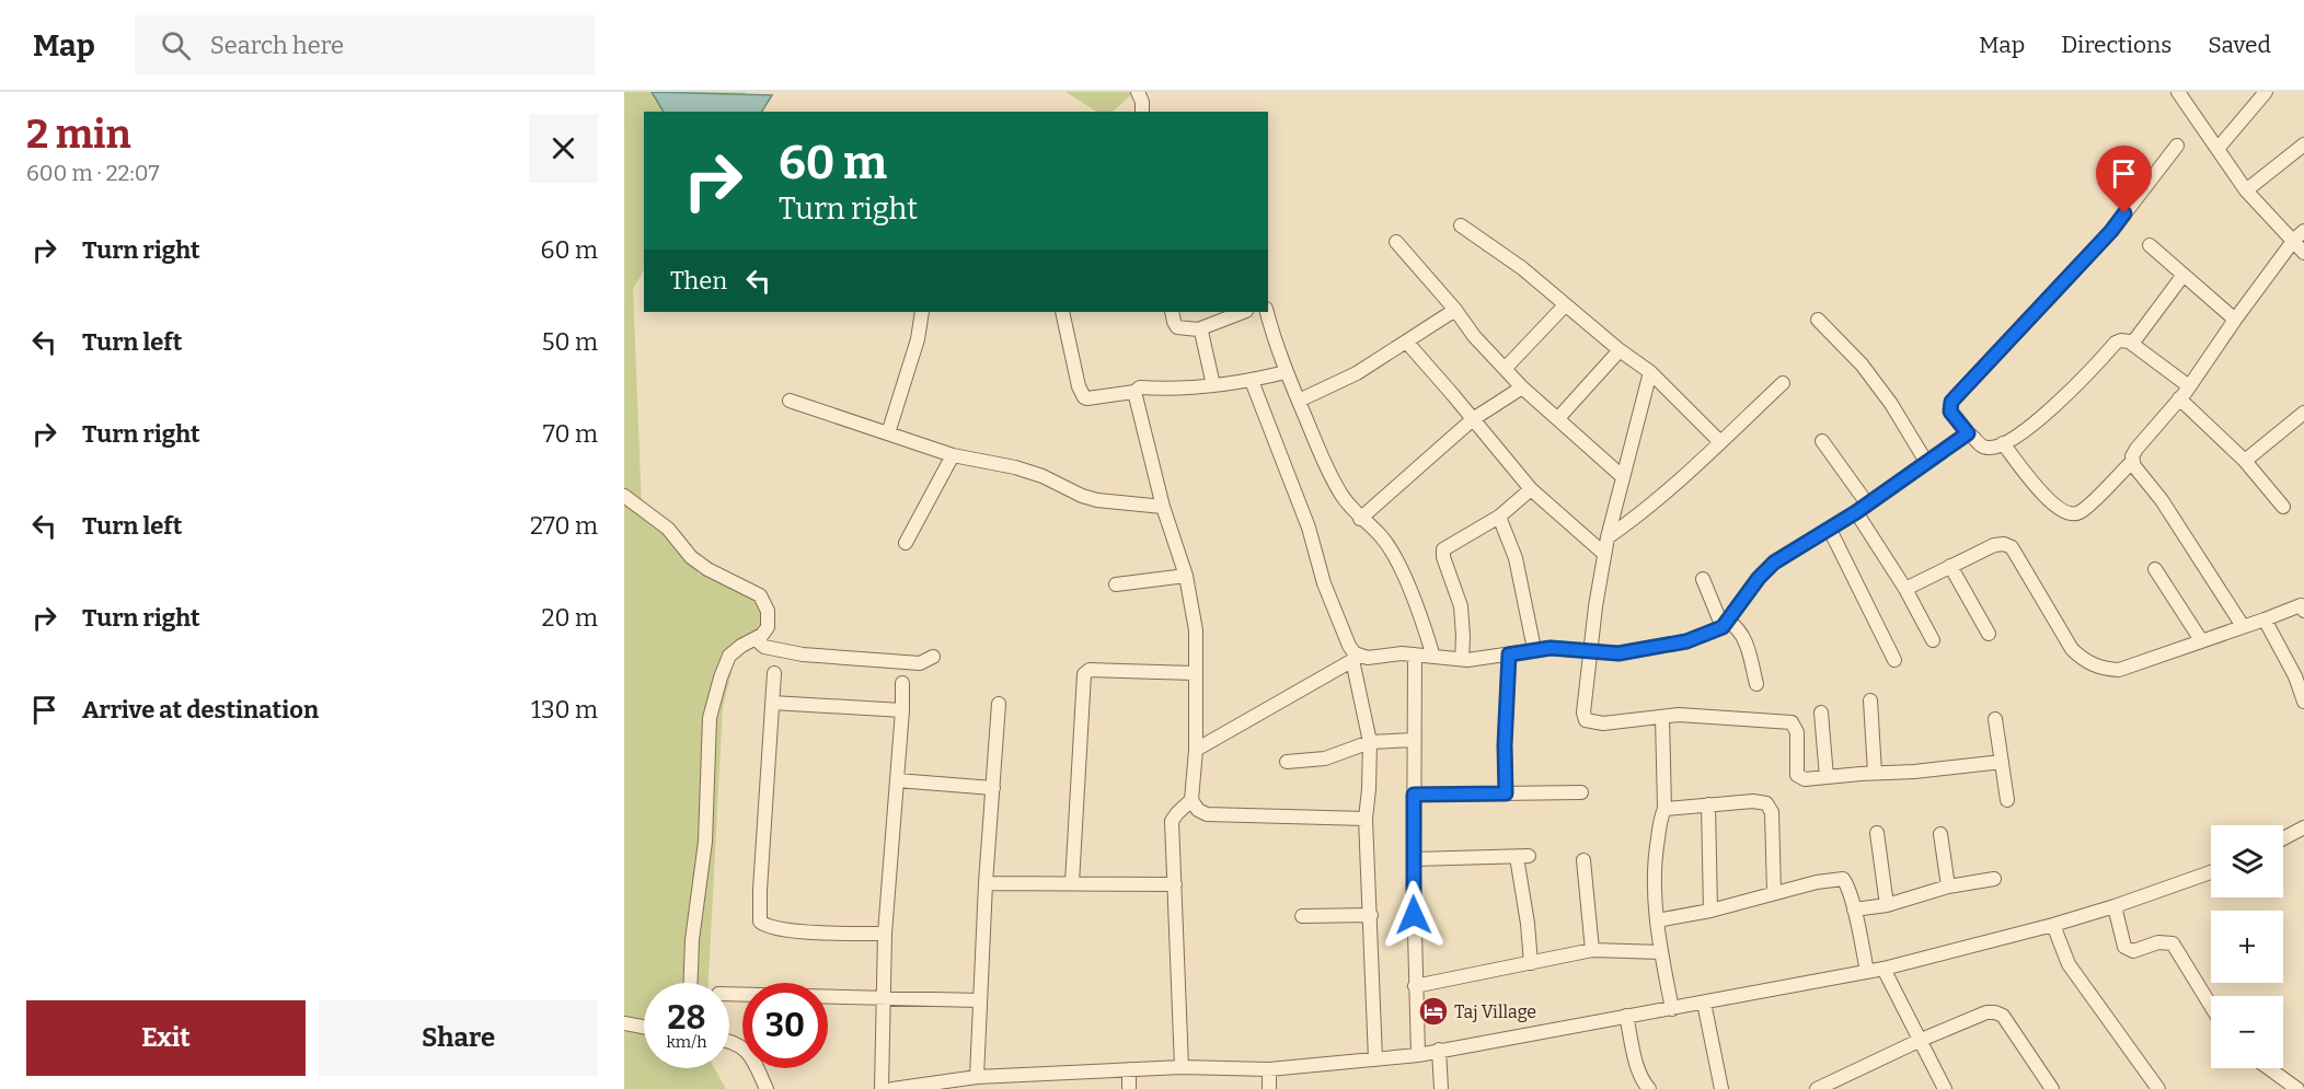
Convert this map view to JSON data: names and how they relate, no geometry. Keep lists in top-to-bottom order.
{
  "places": {
    "hotel": ["Taj Village"]
  },
  "page": {
    "header": "Map",
    "search": "Search here",
    "nav": ["Map", "Directions", "Saved"],
    "heading": ["2 min", "600 m · 22:07"],
    "turn": ["60 m", "Turn right"],
    "list": [
      {
        "name": "Turn right",
        "value": "60 m"
      },
      {
        "name": "Turn left",
        "value": "50 m"
      },
      {
        "name": "Turn right",
        "value": "70 m"
      },
      {
        "name": "Turn left",
        "value": "270 m"
      },
      {
        "name": "Turn right",
        "value": "20 m"
      },
      {
        "name": "Arrive at destination",
        "value": "130 m"
      }
    ],
    "then": "Then",
    "map_buttons": ["+", "−"],
    "speed": "28 km/h",
    "limit": "30",
    "buttons": ["Exit", "Share"]
  }
}
